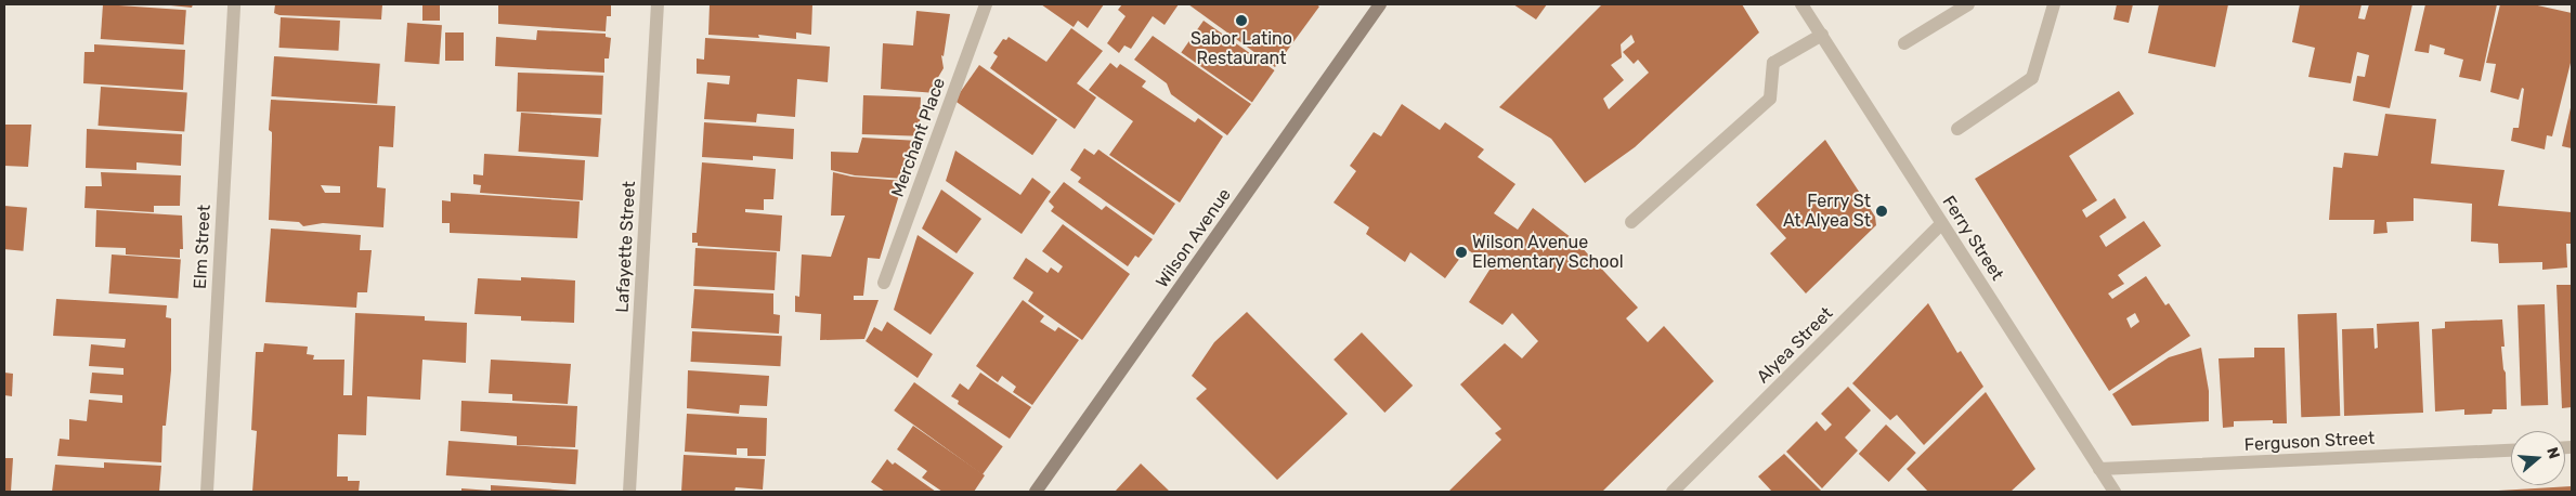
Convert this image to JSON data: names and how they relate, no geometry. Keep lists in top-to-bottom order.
{
  "streets": {
    "main road": ["Wilson Avenue"],
    "street": [
      "Merchant Place",
      "Ferry Street",
      "Elm Street",
      "Lafayette Street",
      "Alyea Street",
      "Ferguson Street"
    ]
  },
  "crossings": [
    ["Ferry Street", "Alyea Street"],
    ["Ferry Street", "Ferguson Street"]
  ],
  "places": ["Sabor Latino Restaurant", "Ferry St At Alyea St", "Wilson Avenue Elementary School"],
  "north": "right"
}
